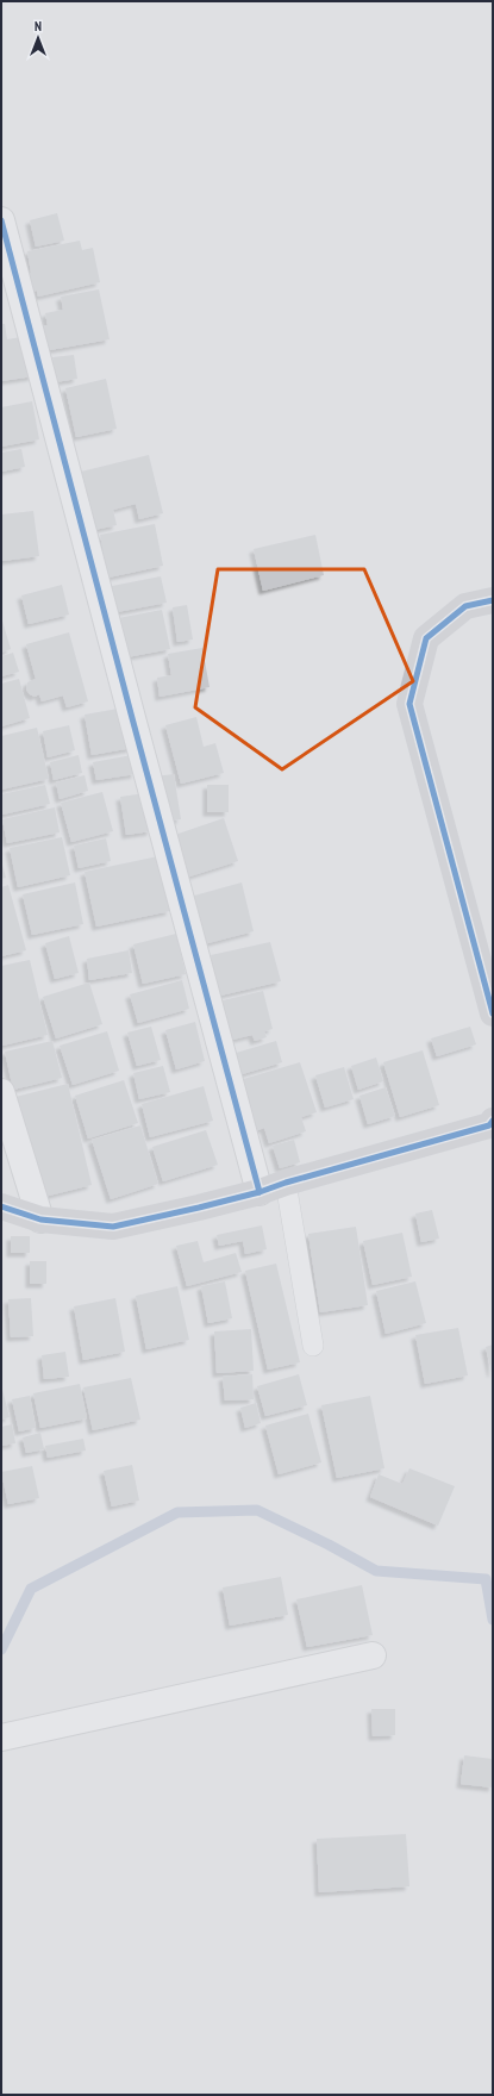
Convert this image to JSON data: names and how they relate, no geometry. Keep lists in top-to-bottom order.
{
  "north": "top"
}
